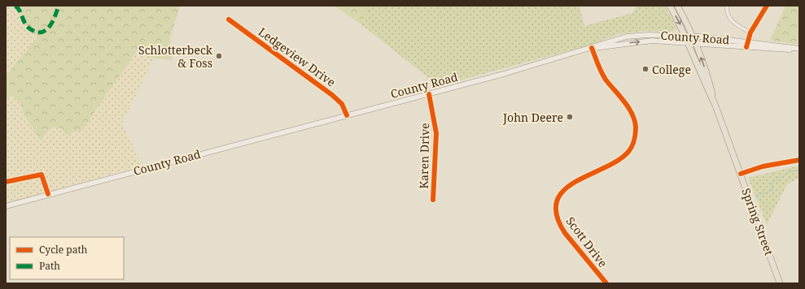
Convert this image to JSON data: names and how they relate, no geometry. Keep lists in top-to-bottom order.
{
  "streets": {
    "main road": ["County Road", "Spring Street"],
    "street": ["Ledgeview Drive", "Karen Drive", "Scott Drive"]
  },
  "crossings": [
    ["County Road", "Ledgeview Drive"],
    ["County Road", "Karen Drive"],
    ["County Road", "Spring Street"],
    ["County Road", "Scott Drive"]
  ],
  "places": ["Schlotterbeck & Foss", "College", "John Deere"],
  "legend": ["Cycle path", "Path"]
}
